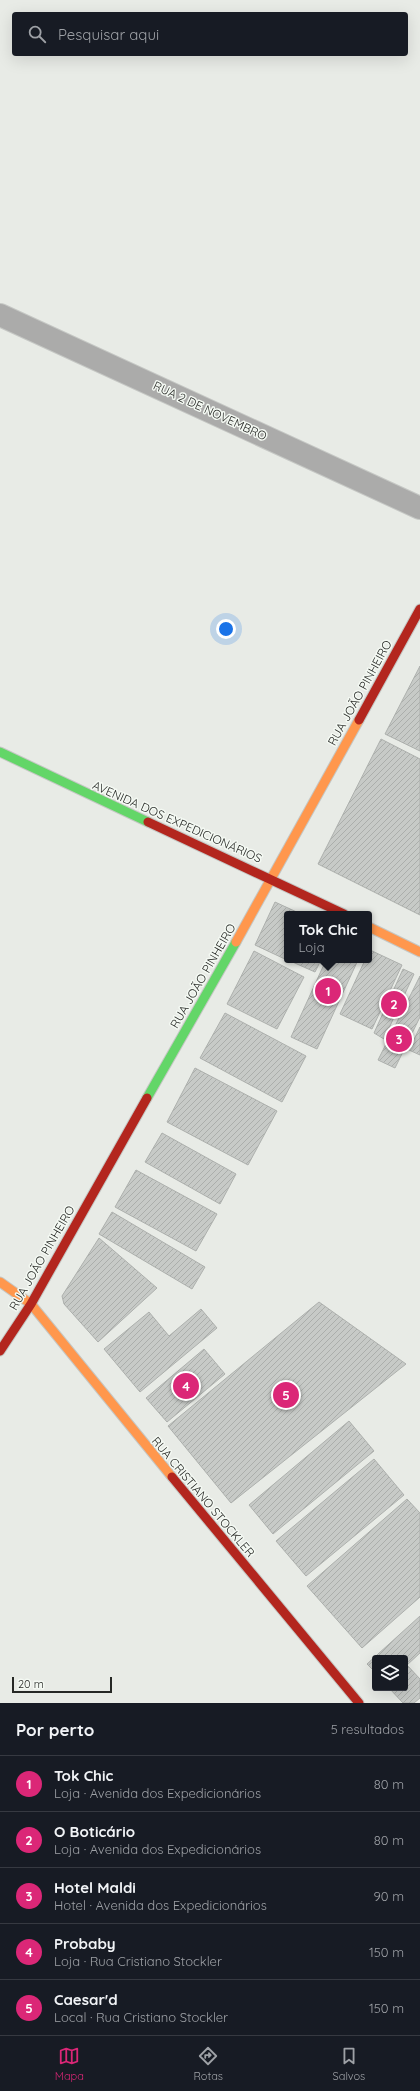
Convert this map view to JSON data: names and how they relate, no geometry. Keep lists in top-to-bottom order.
{
  "streets": {
    "street": [
      "RUA 2 DE NOVEMBRO",
      "RUA JOÃO PINHEIRO",
      "AVENIDA DOS EXPEDICIONÁRIOS",
      "RUA CRISTIANO STOCKLER"
    ]
  },
  "crossings": [
    ["RUA JOÃO PINHEIRO", "AVENIDA DOS EXPEDICIONÁRIOS"],
    ["RUA JOÃO PINHEIRO", "RUA CRISTIANO STOCKLER"]
  ],
  "scale_bar": "20 m",
  "page": {
    "search": "Pesquisar aqui",
    "popup": ["Tok Chic", "Loja"],
    "pins": [
      "1",
      "2",
      "3",
      "4",
      "5"
    ],
    "scale": "20 m",
    "heading": ["Por perto", "5 resultados"],
    "list": [
      {
        "mark": "1",
        "name": "Tok Chic",
        "note": "Loja · Avenida dos Expedicionários",
        "value": "80 m"
      },
      {
        "mark": "2",
        "name": "O Boticário",
        "note": "Loja · Avenida dos Expedicionários",
        "value": "80 m"
      },
      {
        "mark": "3",
        "name": "Hotel Maldi",
        "note": "Hotel · Avenida dos Expedicionários",
        "value": "90 m"
      },
      {
        "mark": "4",
        "name": "Probaby",
        "note": "Loja · Rua Cristiano Stockler",
        "value": "150 m"
      },
      {
        "mark": "5",
        "name": "Caesar'd",
        "note": "Local · Rua Cristiano Stockler",
        "value": "150 m"
      }
    ],
    "nav": ["Mapa", "Rotas", "Salvos"]
  }
}
